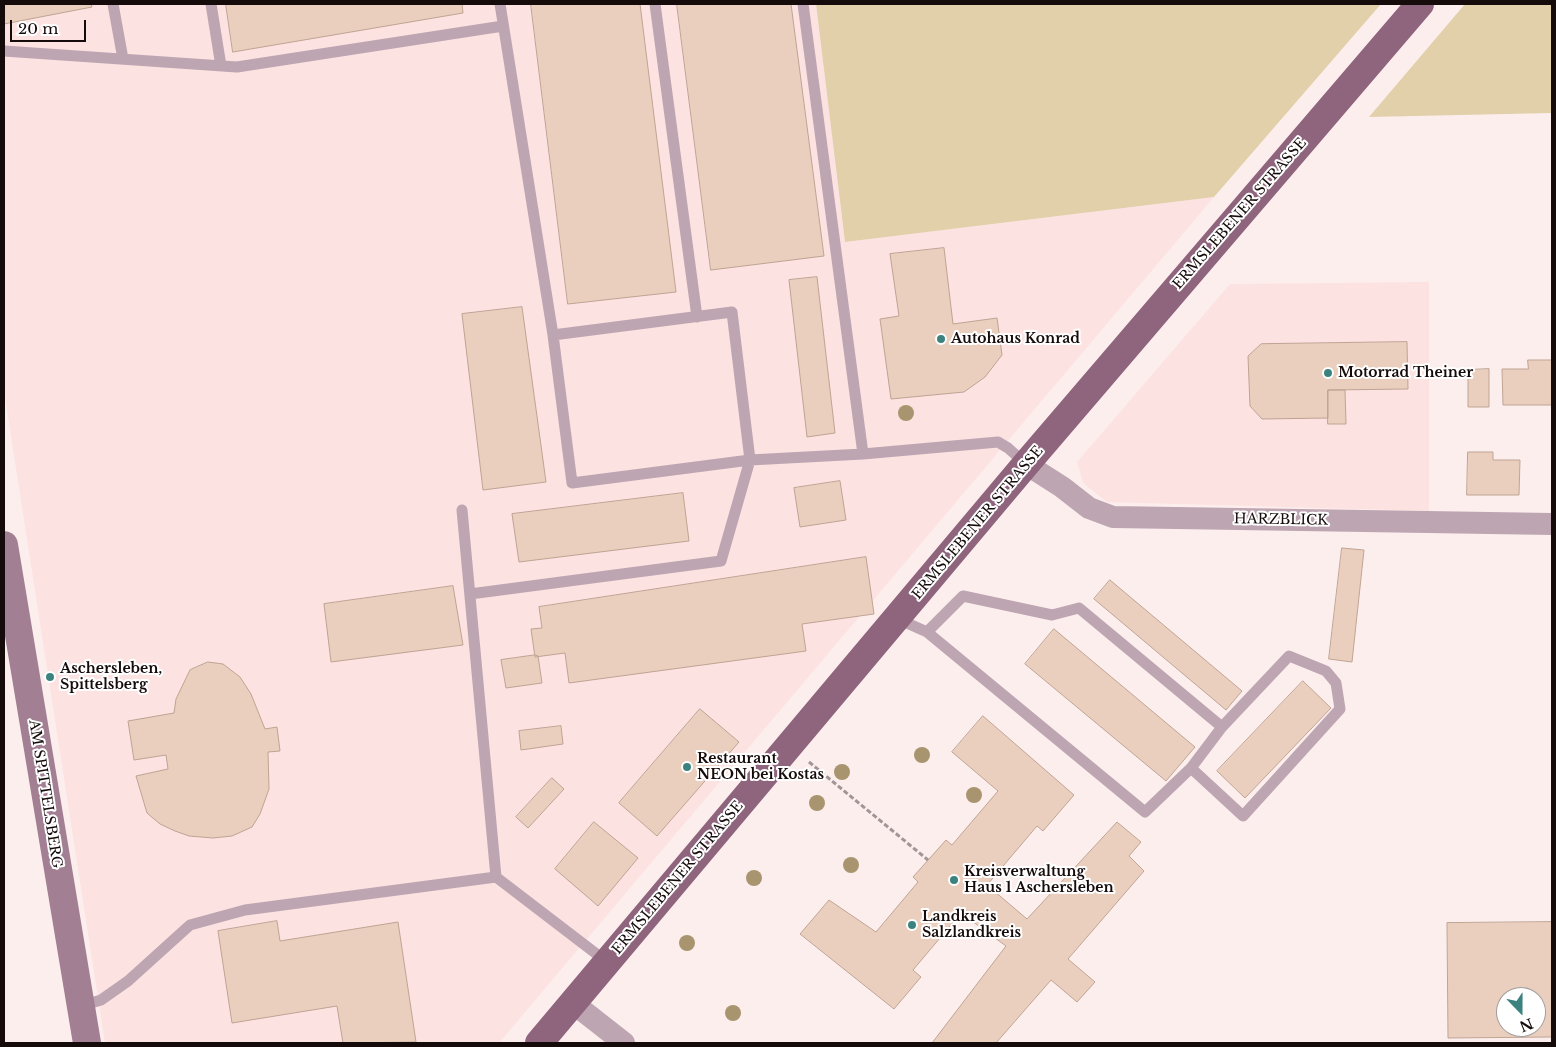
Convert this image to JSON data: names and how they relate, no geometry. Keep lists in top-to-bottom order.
{
  "streets": {
    "main road": ["ERMSLEBENER STRASSE", "AM SPITTELSBERG"],
    "street": ["HARZBLICK"]
  },
  "crossings": [
    ["ERMSLEBENER STRASSE", "HARZBLICK"]
  ],
  "places": [
    "Autohaus Konrad",
    "Motorrad Theiner",
    "Aschersleben, Spittelsberg",
    "Restaurant NEON bei Kostas",
    "Kreisverwaltung Haus 1 Aschersleben",
    "Landkreis Salzlandkreis"
  ],
  "scale_bar": "20 m",
  "north": "bottom"
}
